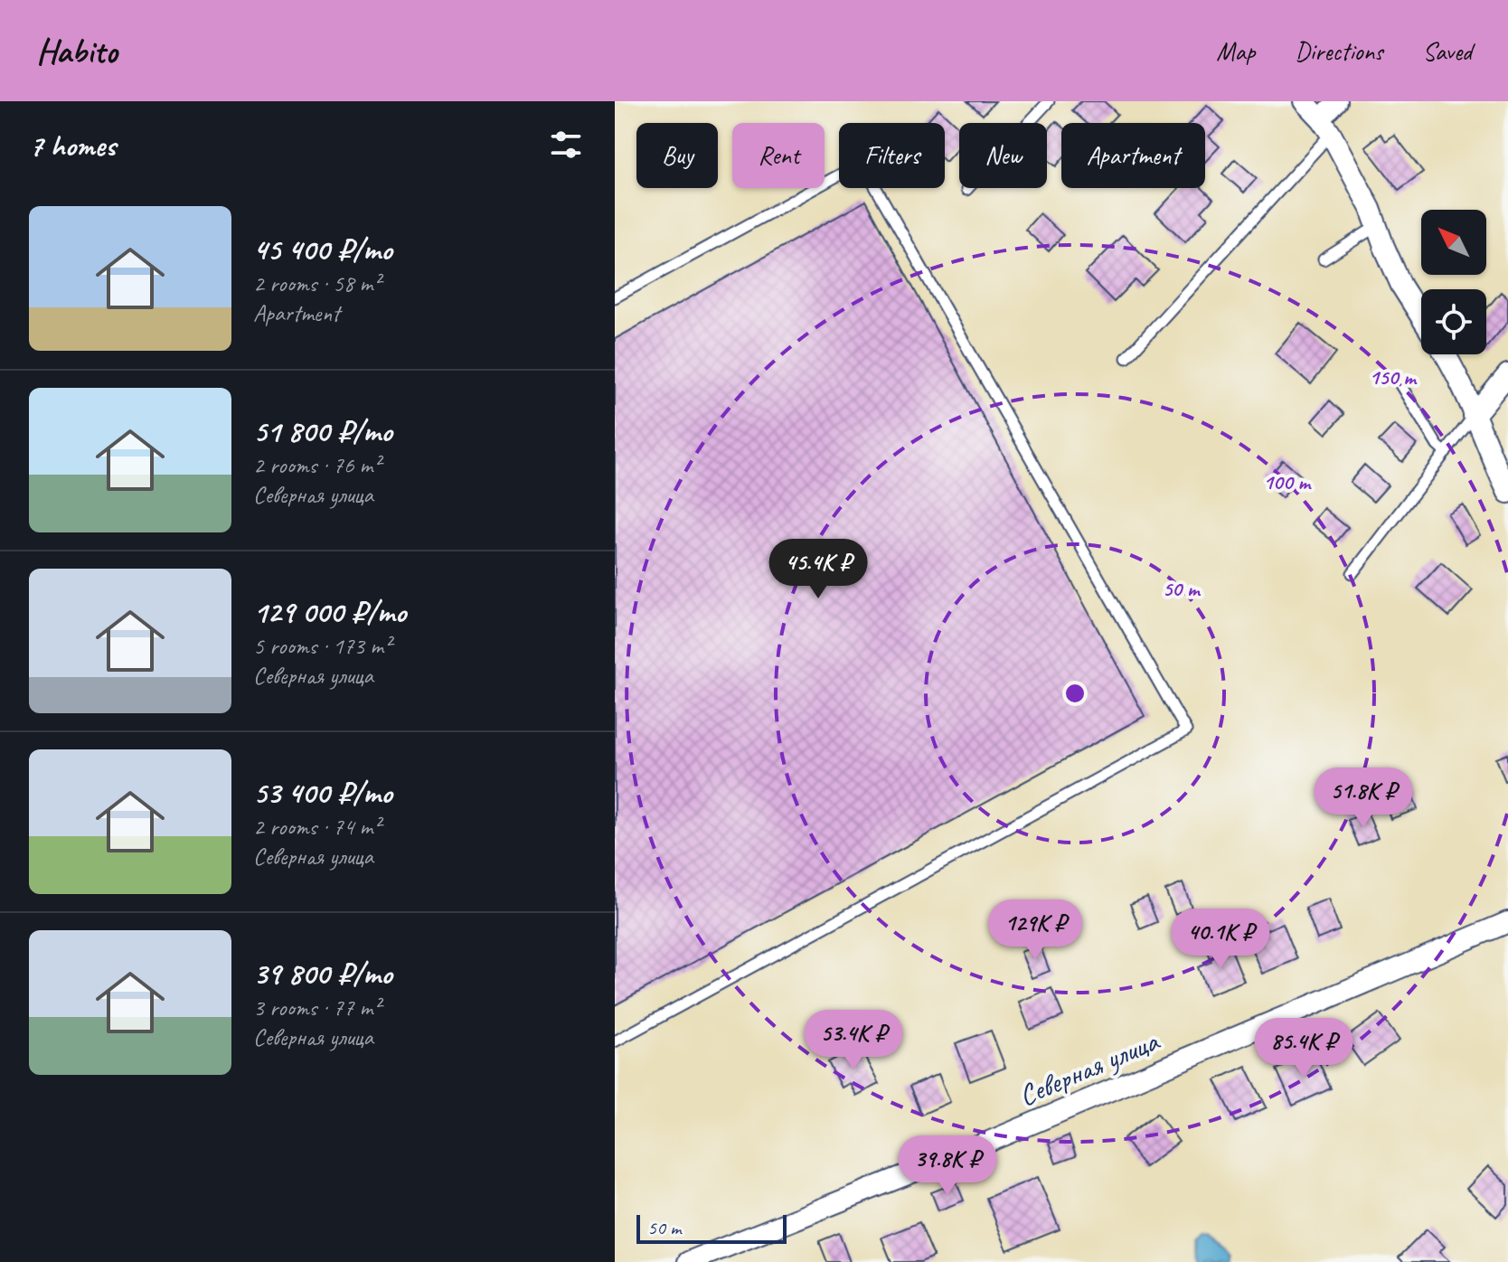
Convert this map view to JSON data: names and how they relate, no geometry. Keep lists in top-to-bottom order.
{
  "streets": {
    "street": ["Северная улица"]
  },
  "scale_bar": "50 m",
  "north": "top left",
  "page": {
    "header": "Habito",
    "nav": ["Map", "Directions", "Saved"],
    "heading": "7 homes",
    "chip": [
      "Buy",
      "Rent",
      "Filters",
      "New",
      "Apartment"
    ],
    "list": [
      {
        "name": "45 400 ₽/mo",
        "note": "2 rooms · 58 m² · Apartment"
      },
      {
        "name": "51 800 ₽/mo",
        "note": "2 rooms · 76 m² · Северная улица"
      },
      {
        "name": "129 000 ₽/mo",
        "note": "5 rooms · 173 m² · Северная улица"
      },
      {
        "name": "53 400 ₽/mo",
        "note": "2 rooms · 74 m² · Северная улица"
      },
      {
        "name": "39 800 ₽/mo",
        "note": "3 rooms · 77 m² · Северная улица"
      }
    ],
    "price": [
      "45.4K ₽",
      "51.8K ₽",
      "129K ₽",
      "40.1K ₽",
      "53.4K ₽",
      "85.4K ₽",
      "39.8K ₽"
    ],
    "scale": "50 m"
  },
  "rings": ["150 m", "100 m", "50 m"]
}
